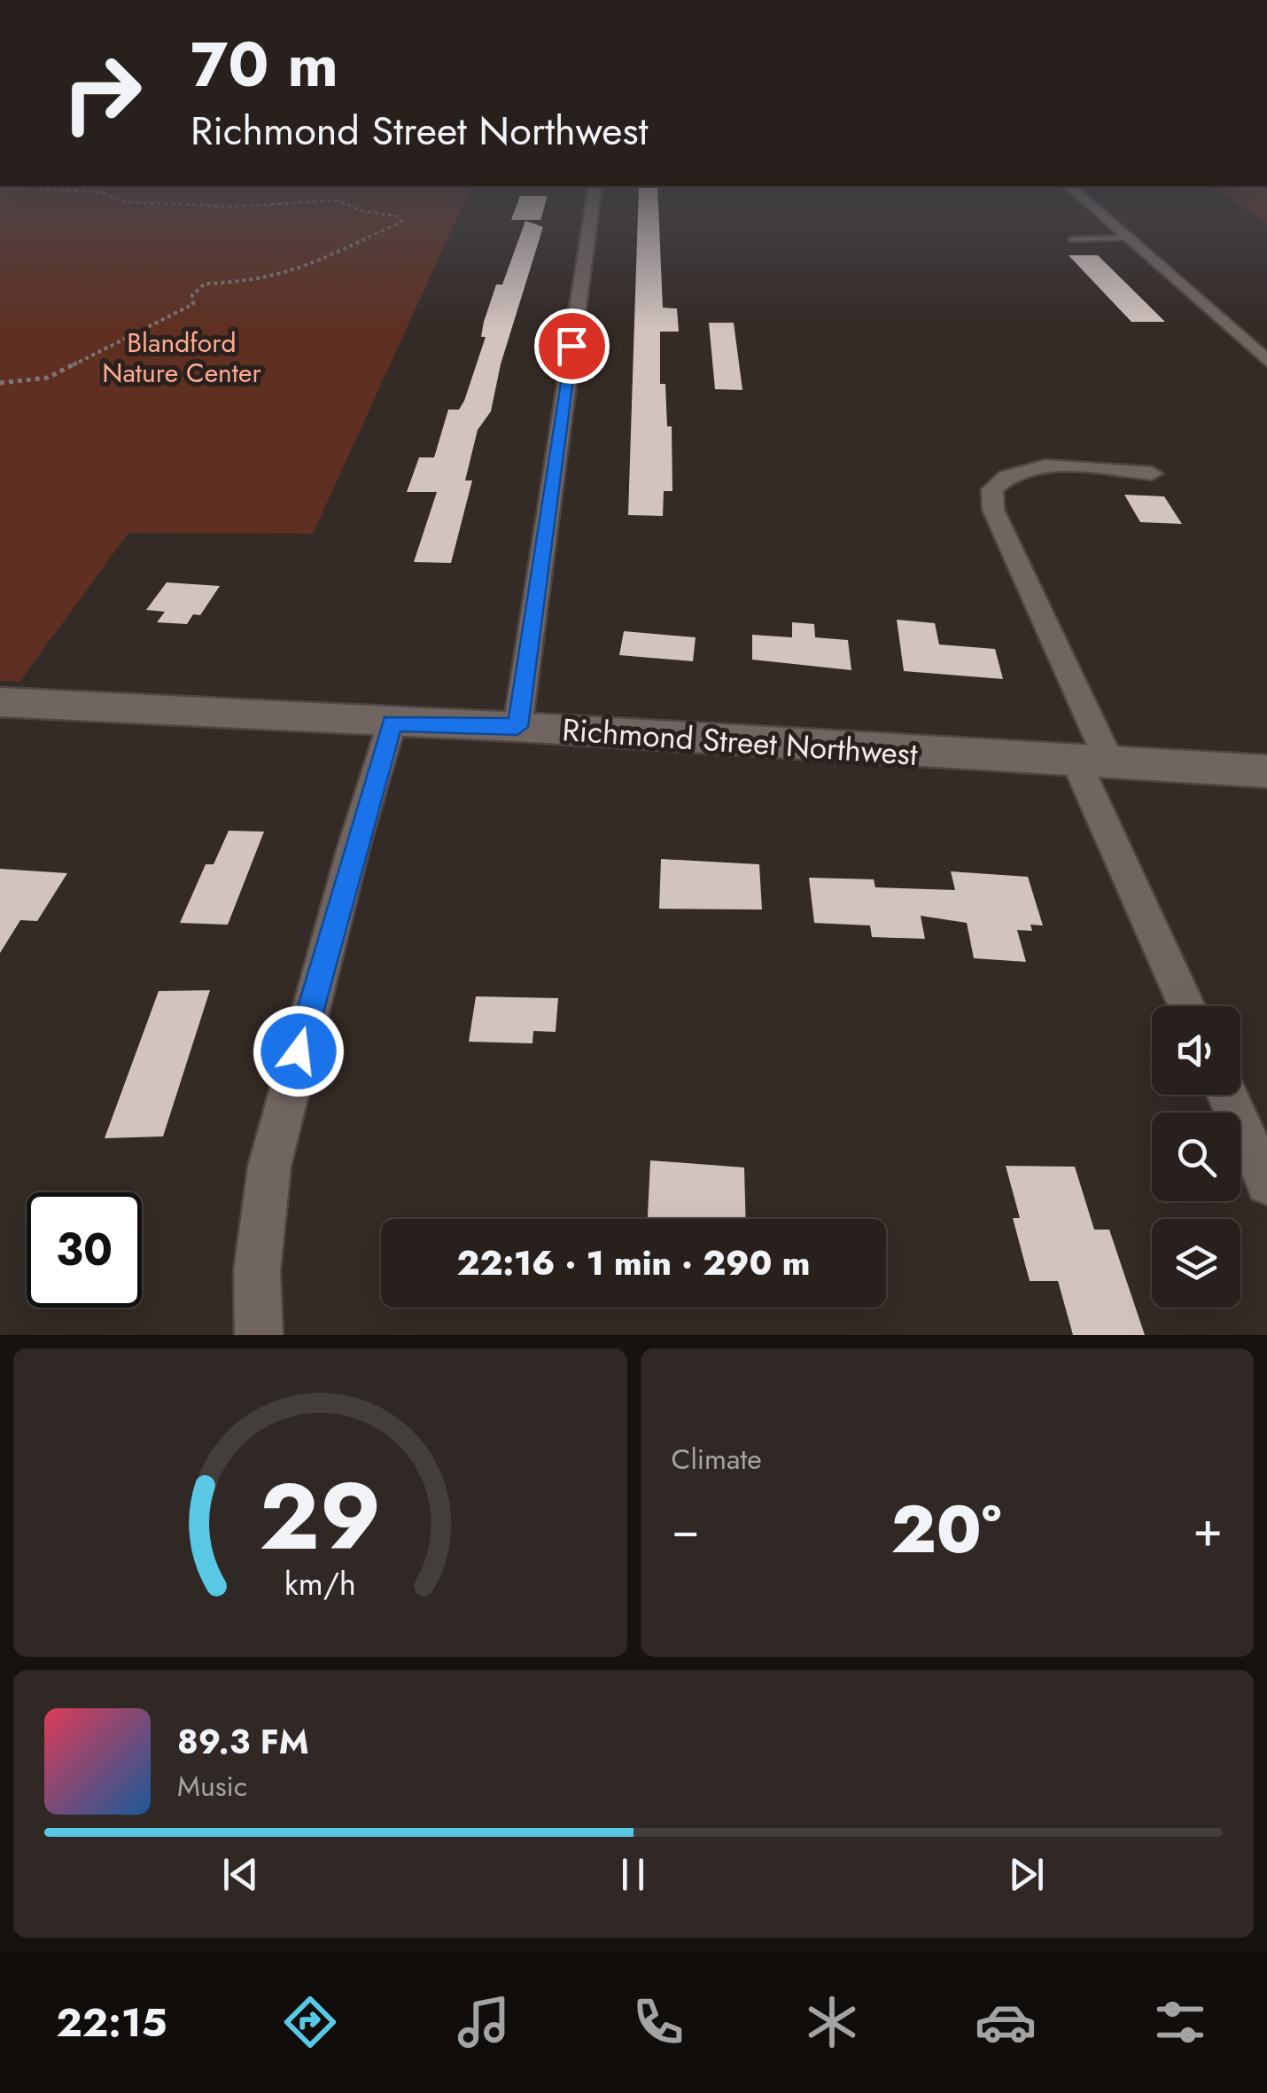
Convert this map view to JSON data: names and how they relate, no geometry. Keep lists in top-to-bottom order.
{
  "streets": {
    "street": ["Richmond Street Northwest"]
  },
  "parks": ["Blandford Nature Center"],
  "page": {
    "turn": ["70 m", "Richmond Street Northwest"],
    "limit": "30",
    "trip": "22:16 · 1 min · 290 m",
    "tile": "Climate",
    "heat": ["−", "20°", "+"],
    "song": ["89.3 FM", "Music"],
    "tabs": "22:15",
    "gauge": ["29", "km/h"]
  }
}
